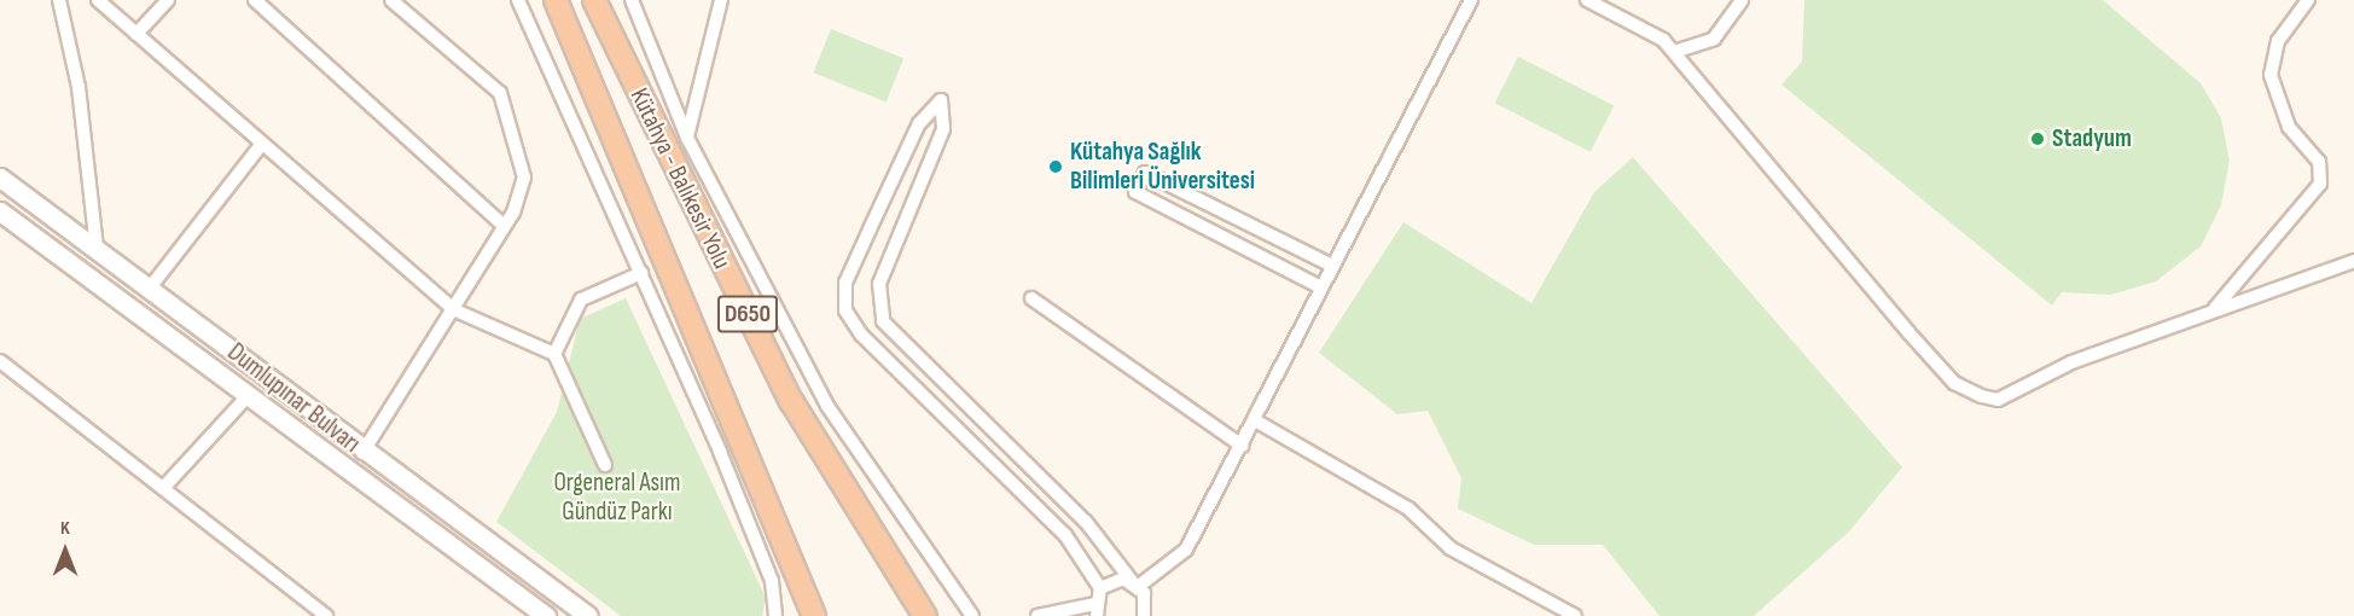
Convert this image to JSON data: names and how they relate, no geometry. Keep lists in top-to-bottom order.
{
  "streets": {
    "highway": ["Kütahya - Balıkesir Yolu", "D650"],
    "main road": ["Dumlupınar Bulvarı"]
  },
  "parks": ["Orgeneral Asım Gündüz Parkı"],
  "places": ["Stadyum", "Kütahya Sağlık Bilimleri Üniversitesi"],
  "north": "top"
}
